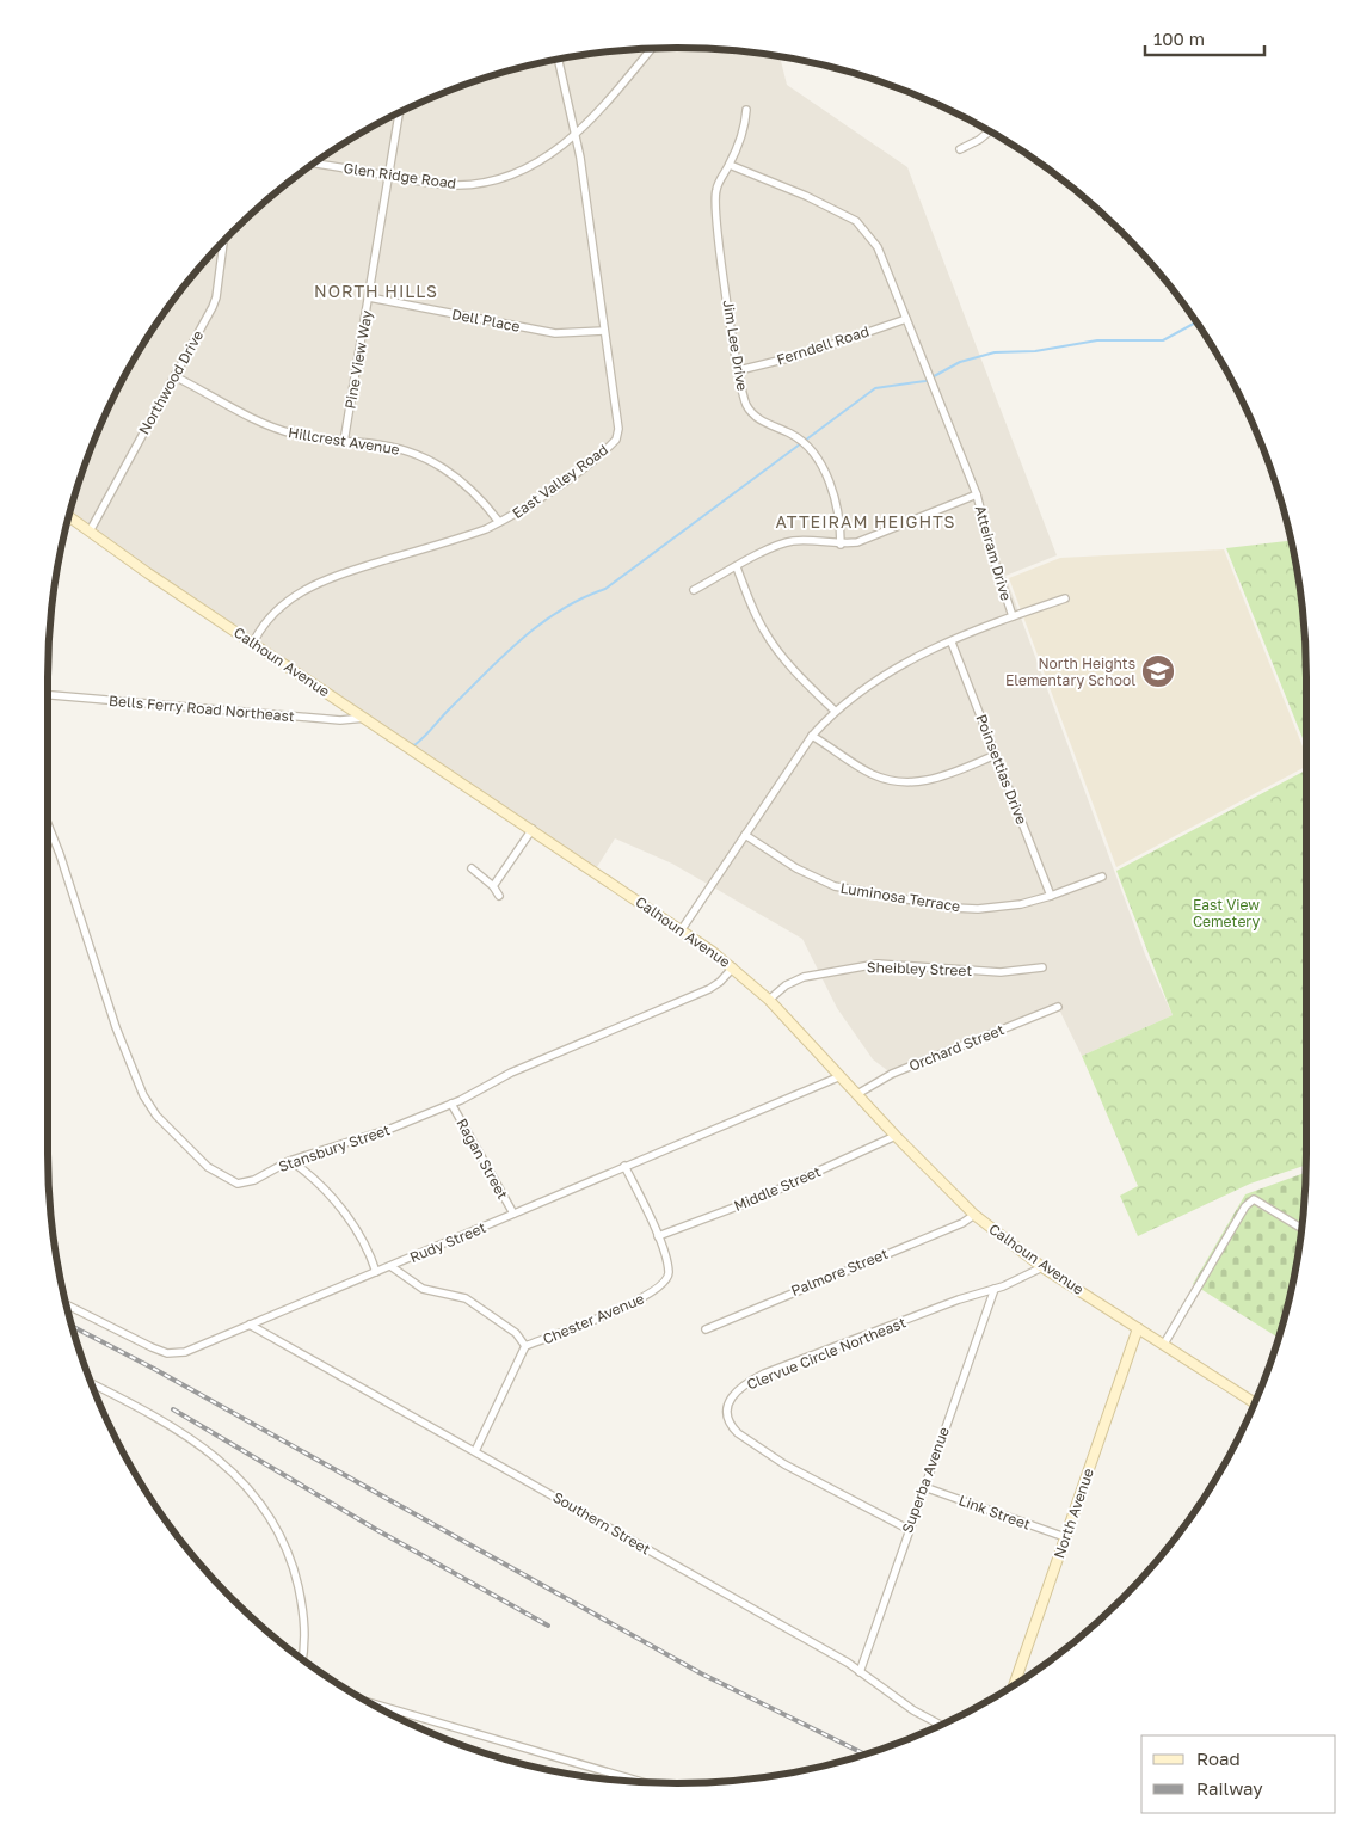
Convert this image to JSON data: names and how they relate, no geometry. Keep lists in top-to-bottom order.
{
  "streets": {
    "street": [
      "Glen Ridge Road",
      "Dell Place",
      "Jim Lee Drive",
      "Ferndell Road",
      "Pine View Way",
      "Northwood Drive",
      "Hillcrest Avenue",
      "East Valley Road",
      "Atteiram Drive",
      "Calhoun Avenue",
      "Bells Ferry Road Northeast",
      "Poinsettias Drive",
      "Luminosa Terrace",
      "Sheibley Street",
      "Orchard Street",
      "Stansbury Street",
      "Ragan Street",
      "Middle Street",
      "Rudy Street",
      "Palmore Street",
      "Chester Avenue",
      "Clervue Circle Northeast",
      "Superba Avenue",
      "Link Street",
      "North Avenue",
      "Southern Street"
    ]
  },
  "crossings": [
    ["Glen Ridge Road", "Pine View Way"],
    ["Glen Ridge Road", "East Valley Road"],
    ["Dell Place", "Pine View Way"],
    ["Dell Place", "East Valley Road"],
    ["Jim Lee Drive", "Ferndell Road"],
    ["Jim Lee Drive", "Atteiram Drive"],
    ["Ferndell Road", "Atteiram Drive"],
    ["Pine View Way", "Hillcrest Avenue"],
    ["Northwood Drive", "Hillcrest Avenue"],
    ["Northwood Drive", "Calhoun Avenue"],
    ["Hillcrest Avenue", "East Valley Road"],
    ["East Valley Road", "Calhoun Avenue"],
    ["Atteiram Drive", "Calhoun Avenue"],
    ["Atteiram Drive", "Poinsettias Drive"],
    ["Atteiram Drive", "Luminosa Terrace"],
    ["Calhoun Avenue", "Bells Ferry Road Northeast"],
    ["Calhoun Avenue", "Sheibley Street"],
    ["Calhoun Avenue", "Orchard Street"],
    ["Calhoun Avenue", "Stansbury Street"],
    ["Calhoun Avenue", "Middle Street"],
    ["Calhoun Avenue", "Rudy Street"],
    ["Calhoun Avenue", "Palmore Street"],
    ["Calhoun Avenue", "Clervue Circle Northeast"],
    ["Calhoun Avenue", "North Avenue"],
    ["Poinsettias Drive", "Luminosa Terrace"],
    ["Stansbury Street", "Ragan Street"],
    ["Ragan Street", "Rudy Street"],
    ["Middle Street", "Chester Avenue"],
    ["Rudy Street", "Southern Street"],
    ["Chester Avenue", "Southern Street"],
    ["Clervue Circle Northeast", "Superba Avenue"],
    ["Superba Avenue", "Link Street"],
    ["Superba Avenue", "Southern Street"],
    ["Link Street", "North Avenue"]
  ],
  "districts": ["NORTH HILLS", "ATTEIRAM HEIGHTS"],
  "parks": ["East View Cemetery"],
  "places": {
    "school or university": ["North Heights Elementary School"]
  },
  "legend": ["Road", "Railway"],
  "scale_bar": "100 m"
}
